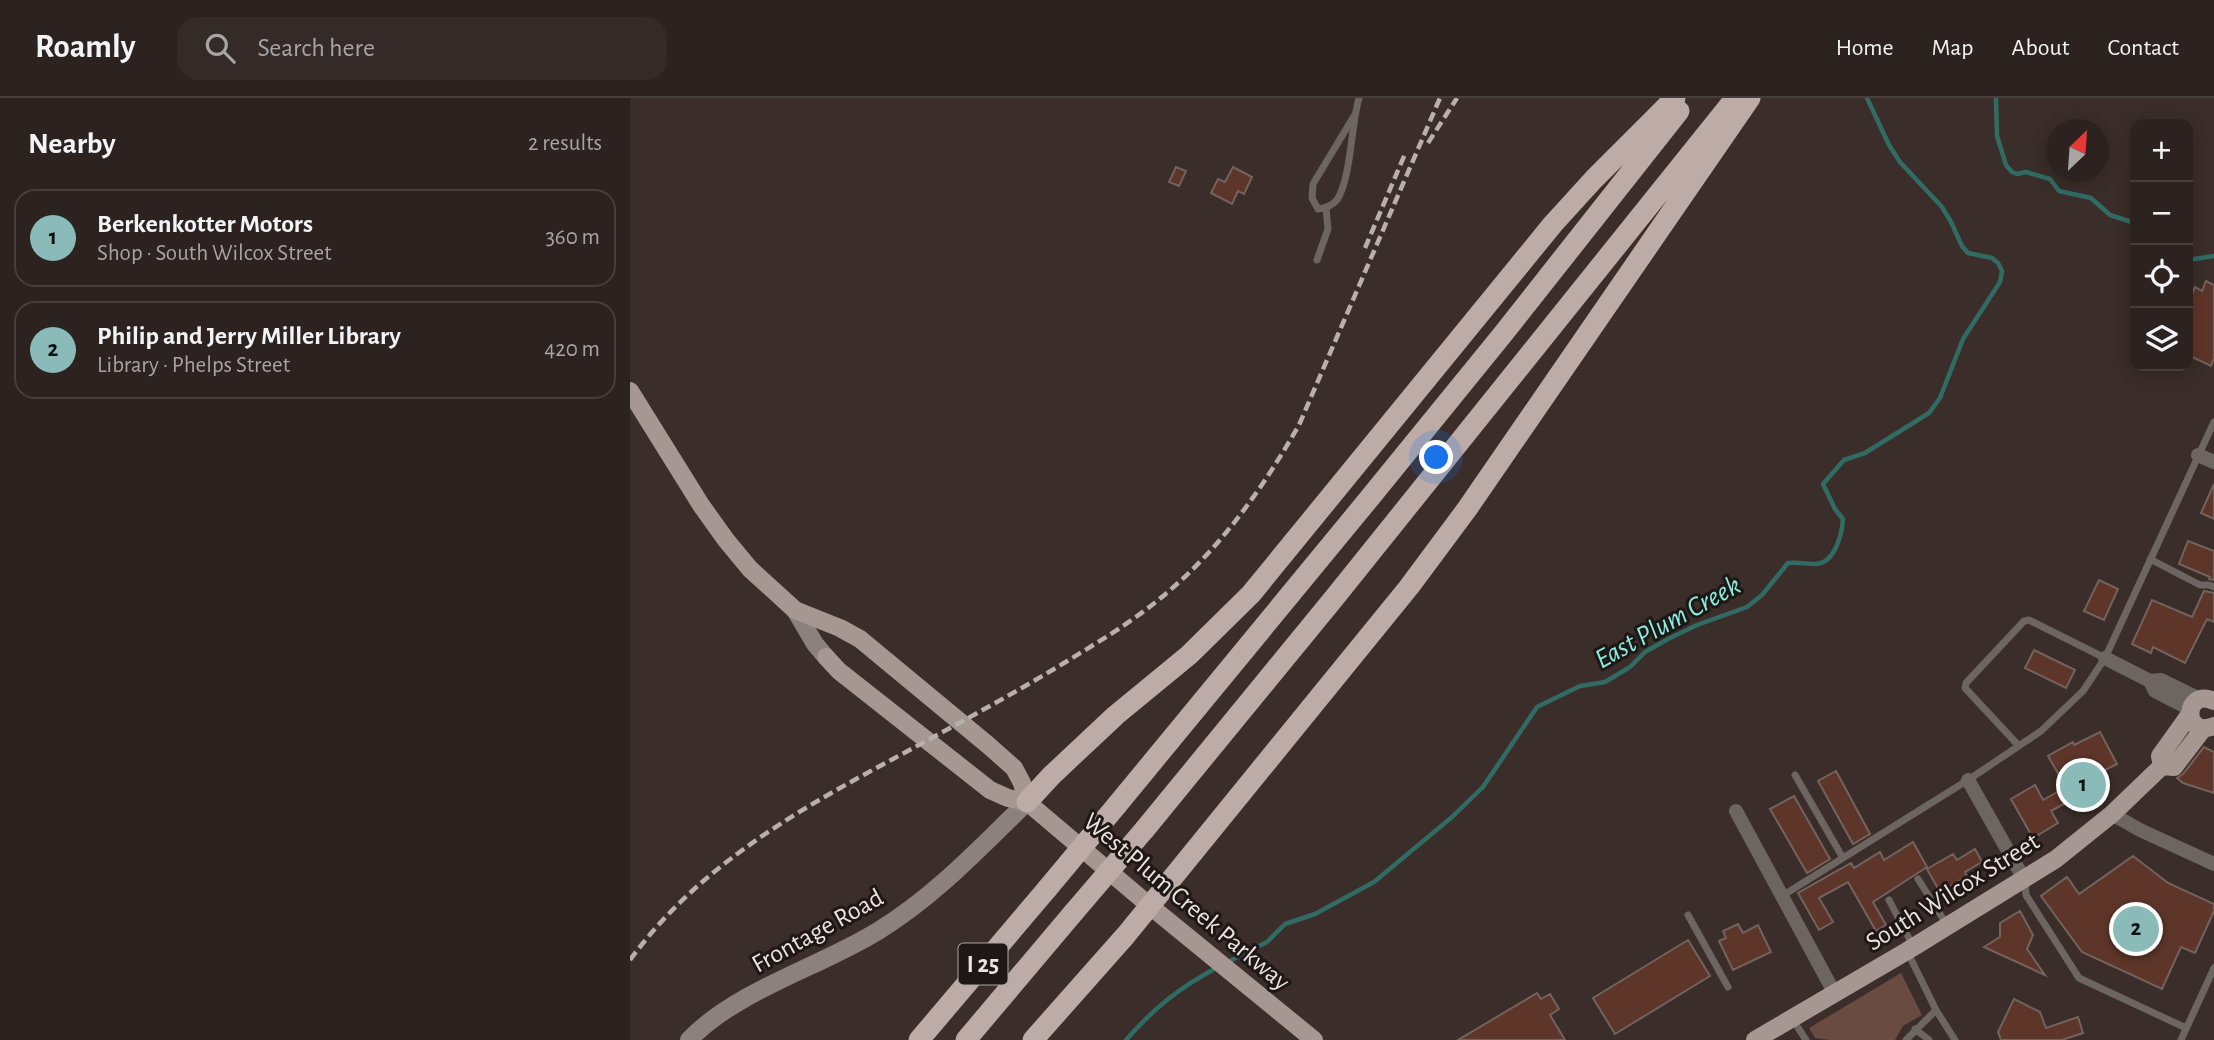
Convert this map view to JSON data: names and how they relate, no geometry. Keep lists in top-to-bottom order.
{
  "streets": {
    "highway": ["I 25"],
    "main road": ["South Wilcox Street", "West Plum Creek Parkway", "Frontage Road"]
  },
  "crossings": [
    ["West Plum Creek Parkway", "Frontage Road"]
  ],
  "water": ["East Plum Creek"],
  "north": "top right",
  "page": {
    "header": "Roamly",
    "search": "Search here",
    "nav": [
      "Home",
      "Map",
      "About",
      "Contact"
    ],
    "heading": ["Nearby", "2 results"],
    "map_buttons": ["+", "−"],
    "list": [
      {
        "mark": "1",
        "name": "Berkenkotter Motors",
        "note": "Shop · South Wilcox Street",
        "value": "360 m"
      },
      {
        "mark": "2",
        "name": "Philip and Jerry Miller Library",
        "note": "Library · Phelps Street",
        "value": "420 m"
      }
    ],
    "pins": ["1", "2"]
  }
}
